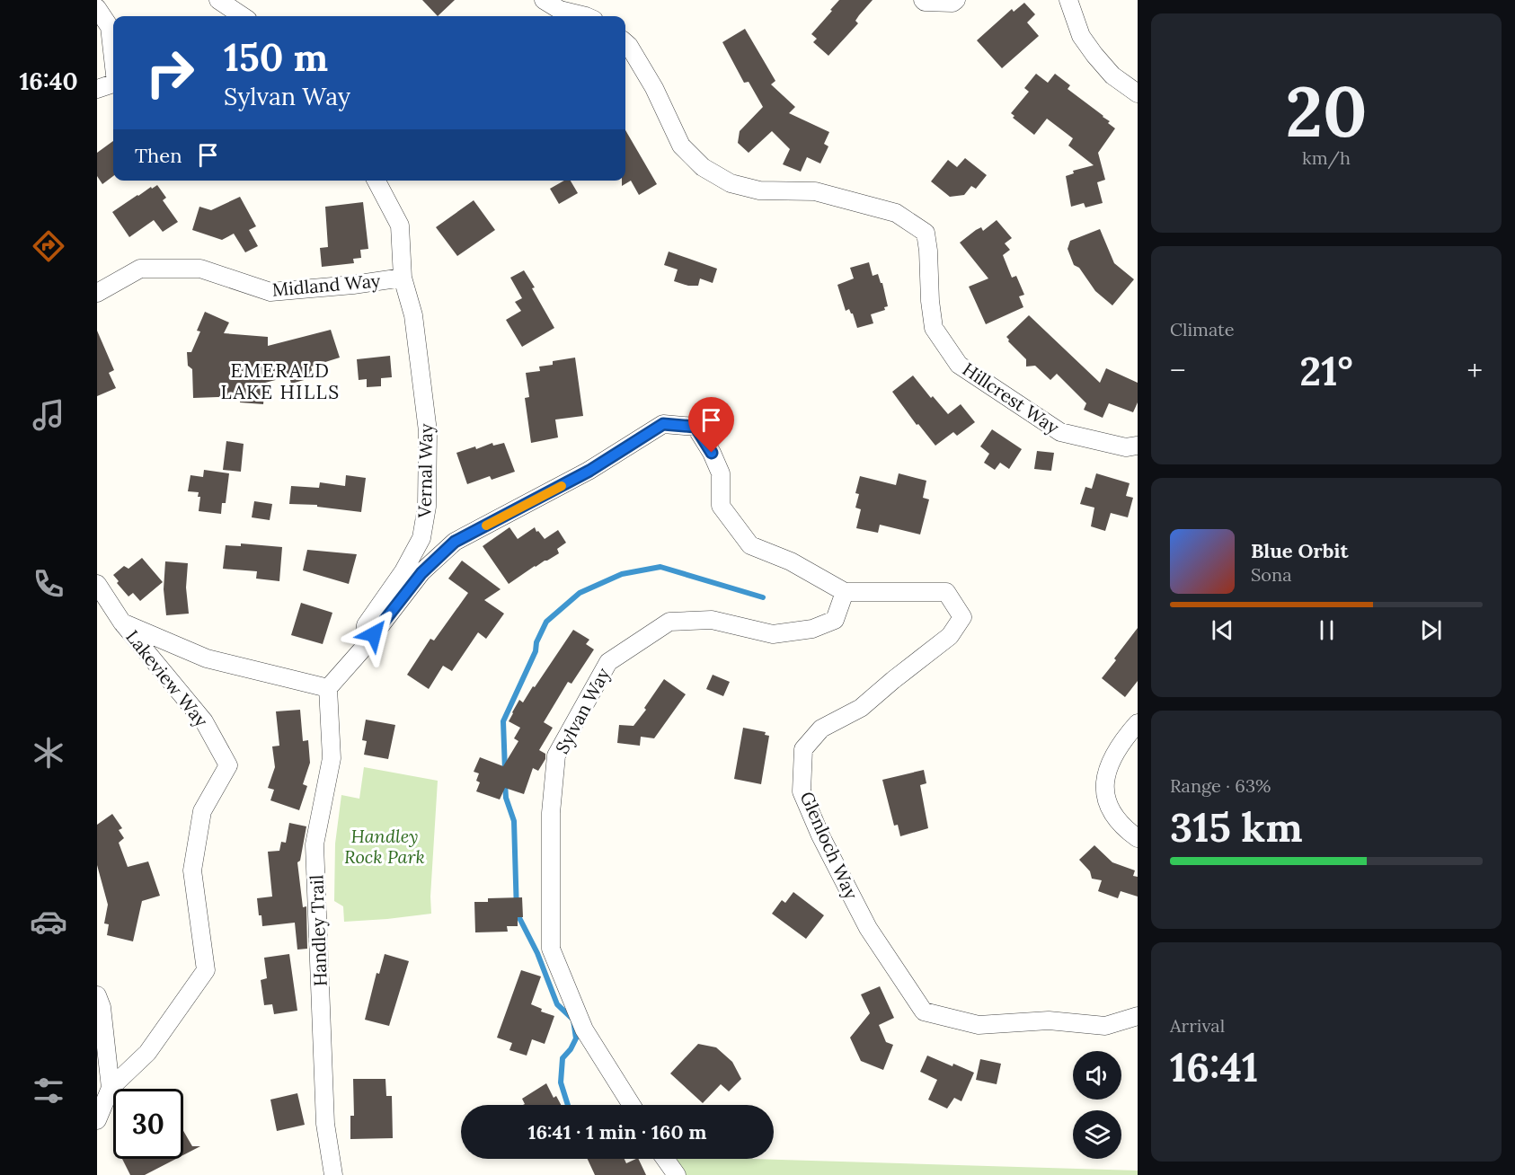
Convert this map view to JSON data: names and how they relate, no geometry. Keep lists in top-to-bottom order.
{
  "streets": {
    "street": [
      "Midland Way",
      "Hillcrest Way",
      "Vernal Way",
      "Lakeview Way",
      "Sylvan Way",
      "Glenloch Way",
      "Handley Trail"
    ]
  },
  "crossings": [
    ["Midland Way", "Vernal Way"],
    ["Sylvan Way", "Glenloch Way"]
  ],
  "districts": ["EMERALD LAKE HILLS"],
  "parks": ["Handley Rock Park"],
  "page": {
    "tabs": "16:40",
    "tile": [
      ["20", "km/h"],
      "Climate",
      ["Range · 63%", "315 km"],
      ["Arrival", "16:41"]
    ],
    "turn": ["150 m", "Sylvan Way"],
    "then": "Then",
    "heat": ["−", "21°", "+"],
    "song": ["Blue Orbit", "Sona"],
    "limit": "30",
    "trip": "16:41 · 1 min · 160 m"
  }
}
